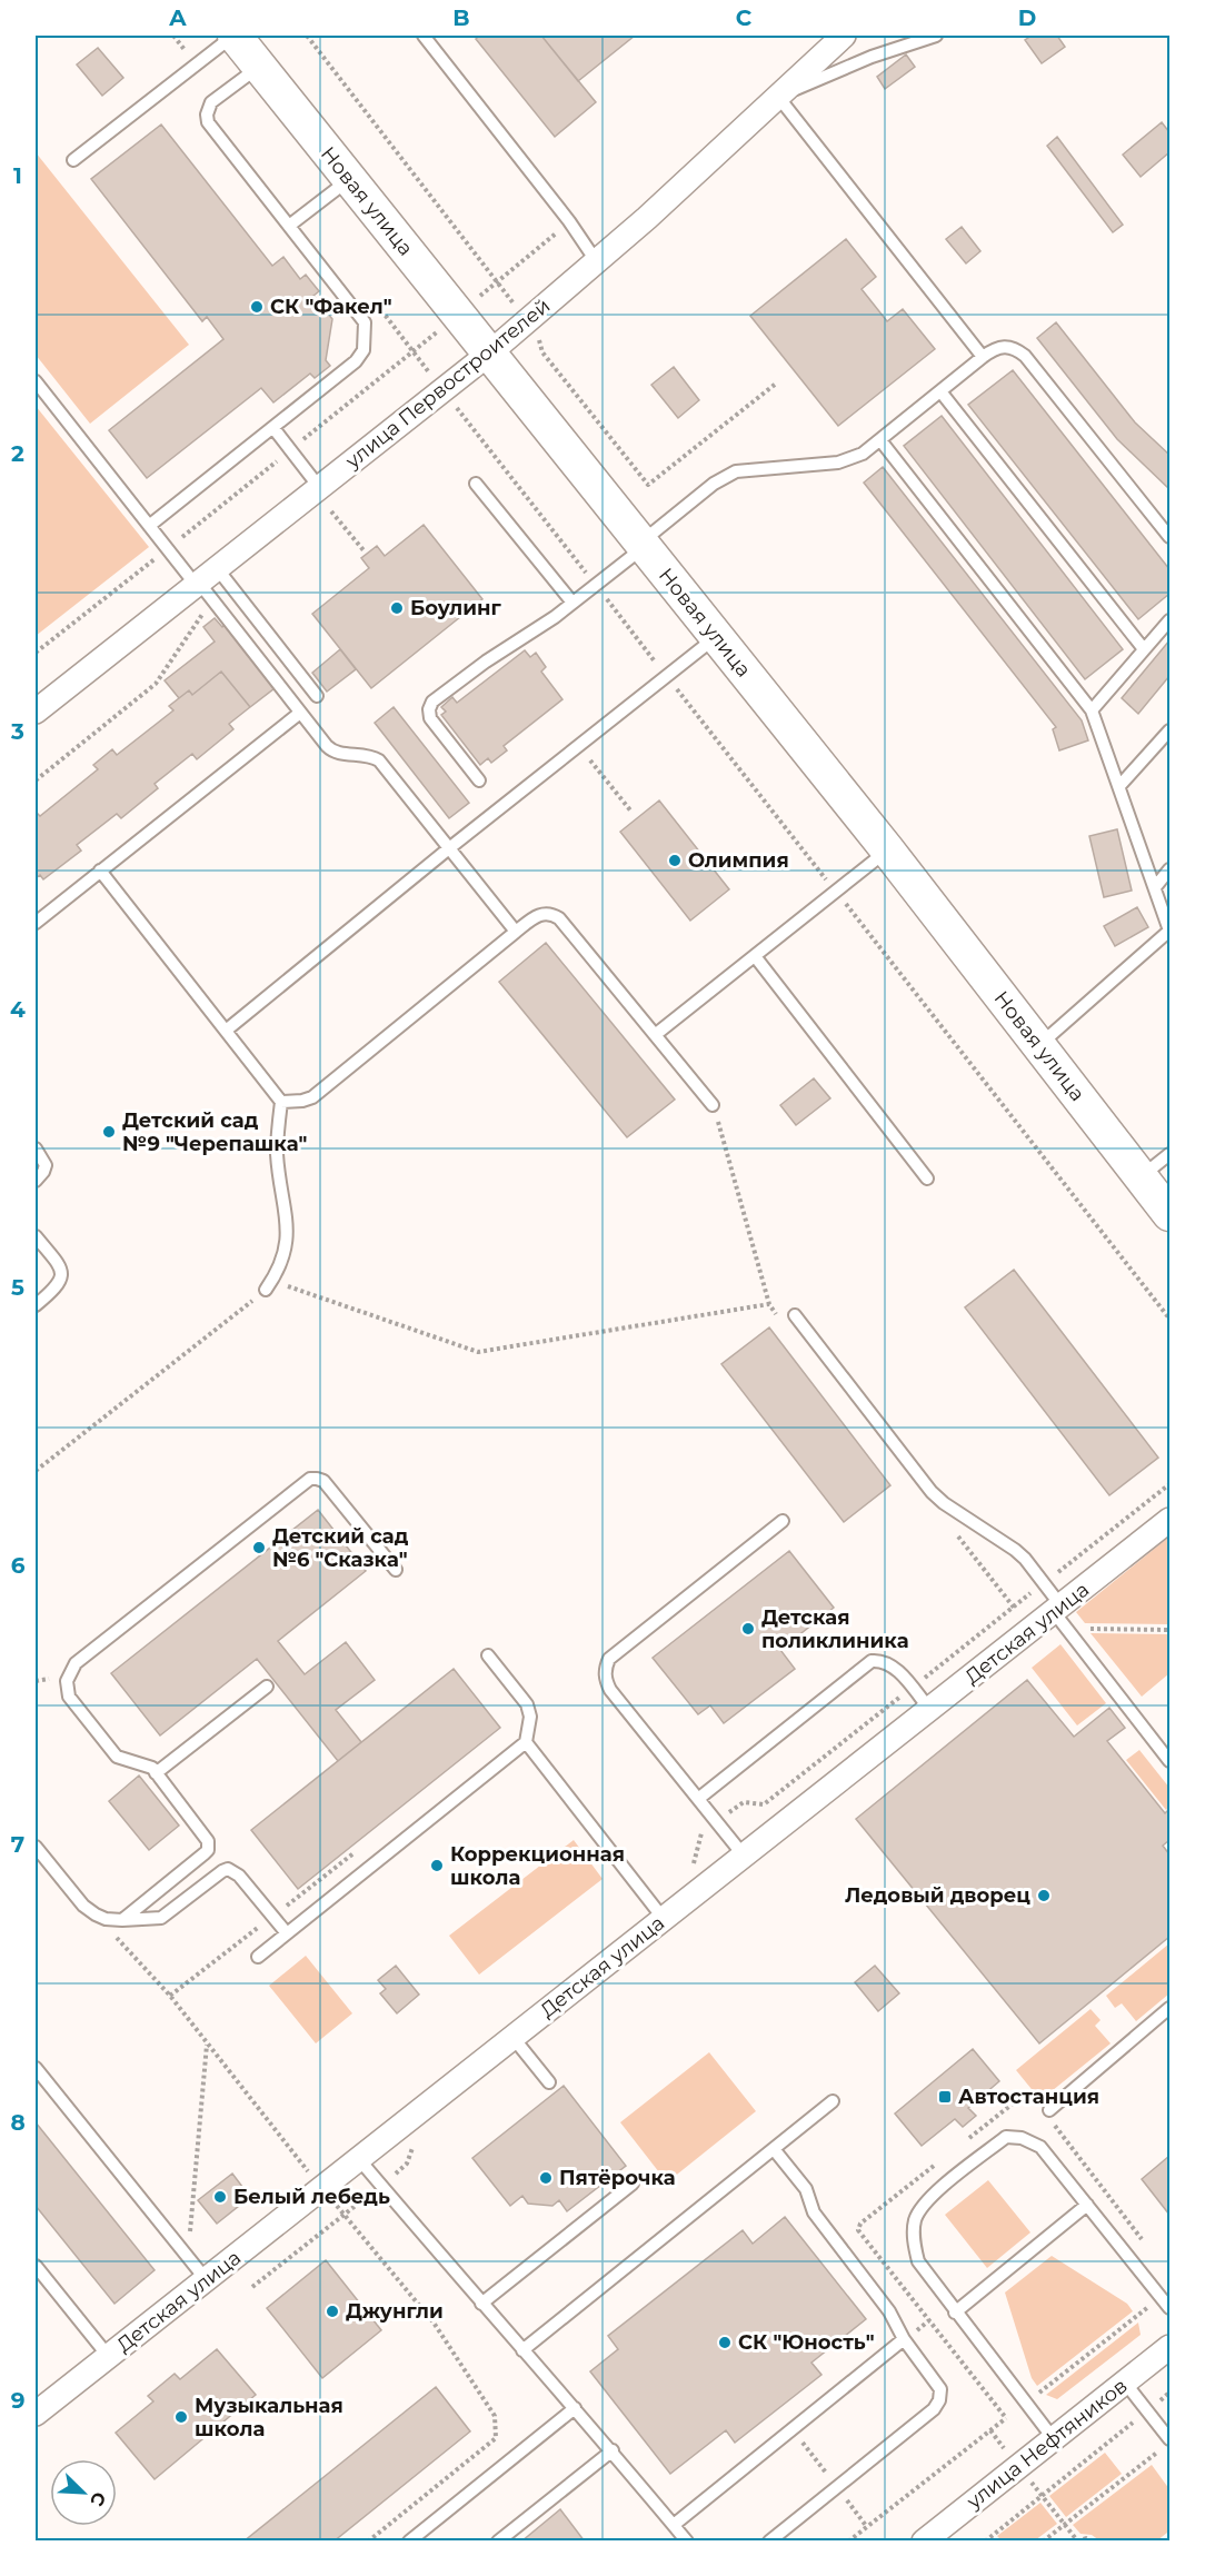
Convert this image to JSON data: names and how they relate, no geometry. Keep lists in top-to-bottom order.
{
  "streets": {
    "street": [
      "Новая улица",
      "улица Первостроителей",
      "Детская улица",
      "улица Нефтяников"
    ]
  },
  "crossings": [
    ["Новая улица", "улица Первостроителей"]
  ],
  "places": {
    "other": [
      "СК \"Факел\"",
      "Боулинг",
      "Олимпия",
      "Детский сад №9 \"Черепашка\"",
      "Детский сад №6 \"Сказка\"",
      "Детская поликлиника",
      "Коррекционная школа",
      "Ледовый дворец",
      "Пятёрочка",
      "Белый лебедь",
      "Джунгли",
      "СК \"Юность\"",
      "Музыкальная школа"
    ],
    "transit": ["Автостанция"]
  },
  "north": "bottom right",
  "grid": {
    "columns": [
      "A",
      "B",
      "C",
      "D"
    ],
    "rows": [
      "1",
      "2",
      "3",
      "4",
      "5",
      "6",
      "7",
      "8",
      "9"
    ]
  }
}
